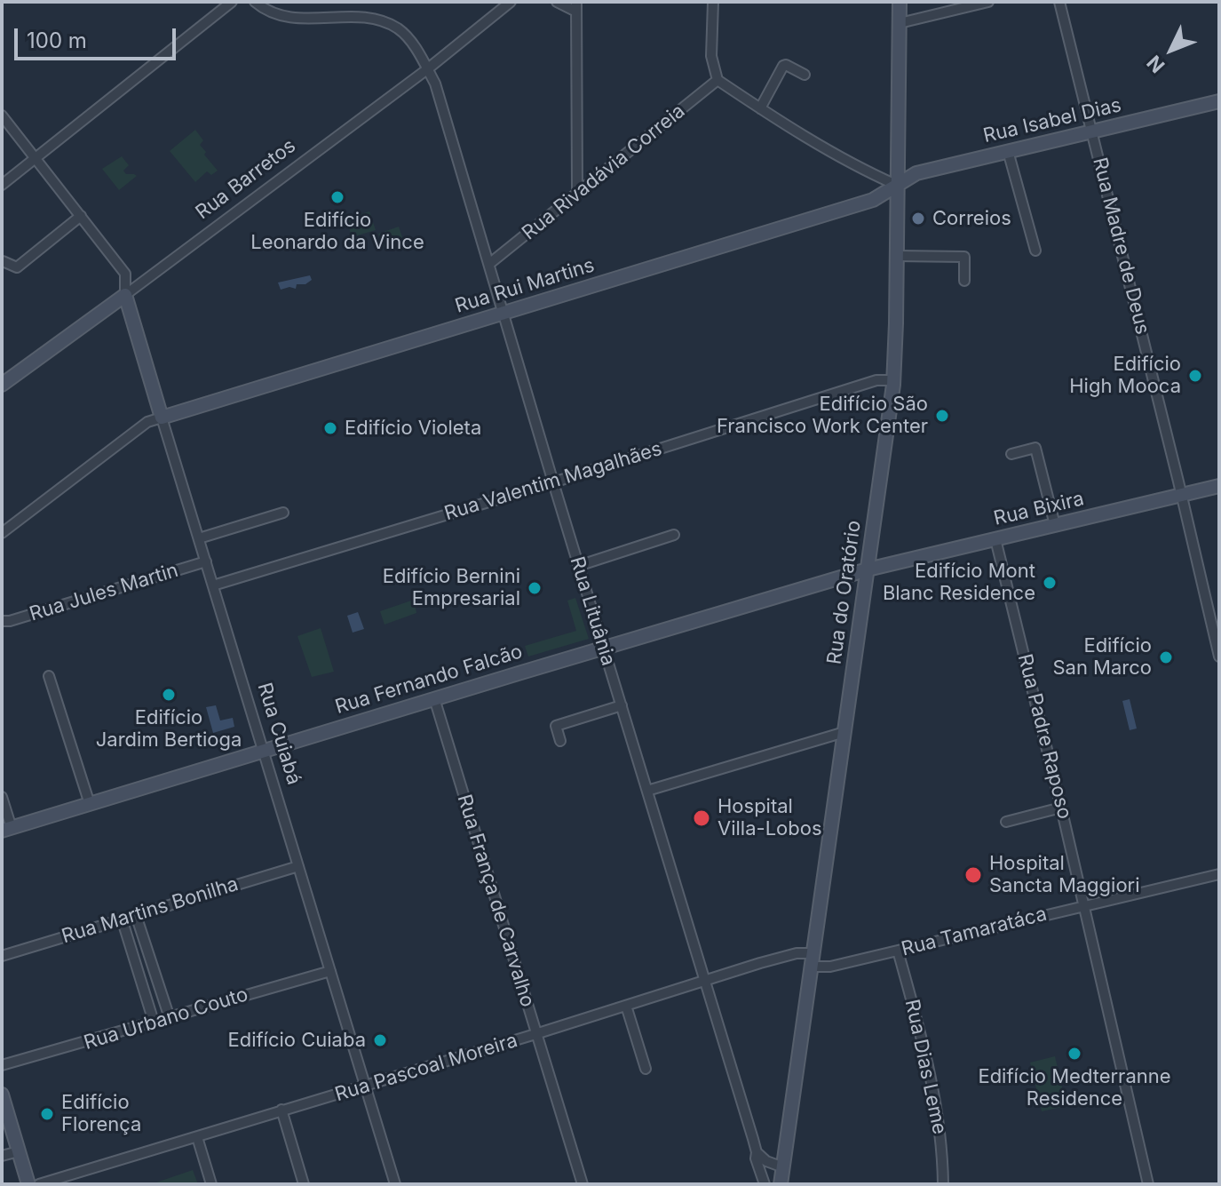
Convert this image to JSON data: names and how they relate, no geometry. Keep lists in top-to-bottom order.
{
  "streets": {
    "main road": [
      "Rua Isabel Dias",
      "Rua Barretos",
      "Rua Rui Martins",
      "Rua Bixira",
      "Rua do Oratório",
      "Rua Fernando Falcão",
      "Rua Cuiabá"
    ],
    "street": [
      "Rua Rivadávia Correia",
      "Rua Madre de Deus",
      "Rua Valentim Magalhães",
      "Rua Jules Martin",
      "Rua Lituânia",
      "Rua Padre Raposo",
      "Rua França de Carvalho",
      "Rua Martins Bonilha",
      "Rua Tamaratáca",
      "Rua Urbano Couto",
      "Rua Dias Leme",
      "Rua Pascoal Moreira"
    ]
  },
  "crossings": [
    ["Rua Isabel Dias", "Rua Madre de Deus"],
    ["Rua Isabel Dias", "Rua Rui Martins"],
    ["Rua Isabel Dias", "Rua do Oratório"],
    ["Rua Rivadávia Correia", "Rua Lituânia"],
    ["Rua Barretos", "Rua Lituânia"],
    ["Rua Barretos", "Rua Cuiabá"],
    ["Rua Madre de Deus", "Rua Bixira"],
    ["Rua Rui Martins", "Rua do Oratório"],
    ["Rua Rui Martins", "Rua Lituânia"],
    ["Rua Rui Martins", "Rua Cuiabá"],
    ["Rua Valentim Magalhães", "Rua do Oratório"],
    ["Rua Valentim Magalhães", "Rua Lituânia"],
    ["Rua Valentim Magalhães", "Rua Cuiabá"],
    ["Rua Bixira", "Rua do Oratório"],
    ["Rua Bixira", "Rua Fernando Falcão"],
    ["Rua Bixira", "Rua Padre Raposo"],
    ["Rua Jules Martin", "Rua Cuiabá"],
    ["Rua do Oratório", "Rua Fernando Falcão"],
    ["Rua do Oratório", "Rua Tamaratáca"],
    ["Rua do Oratório", "Rua Pascoal Moreira"],
    ["Rua Lituânia", "Rua Fernando Falcão"],
    ["Rua Lituânia", "Rua Pascoal Moreira"],
    ["Rua Fernando Falcão", "Rua Cuiabá"],
    ["Rua Fernando Falcão", "Rua França de Carvalho"],
    ["Rua Cuiabá", "Rua Martins Bonilha"],
    ["Rua Cuiabá", "Rua Urbano Couto"],
    ["Rua Cuiabá", "Rua Pascoal Moreira"],
    ["Rua Padre Raposo", "Rua Tamaratáca"],
    ["Rua França de Carvalho", "Rua Pascoal Moreira"],
    ["Rua Tamaratáca", "Rua Dias Leme"],
    ["Rua Tamaratáca", "Rua Pascoal Moreira"]
  ],
  "places": [
    "Edifício Leonardo da Vince",
    "Correios",
    "Edifício High Mooca",
    "Edifício São Francisco Work Center",
    "Edifício Violeta",
    "Edifício Mont Blanc Residence",
    "Edifício Bernini Empresarial",
    "Edifício San Marco",
    "Edifício Jardim Bertioga",
    "Hospital Villa-Lobos",
    "Hospital Sancta Maggiori",
    "Edifício Cuiaba",
    "Edifício Medterranne Residence",
    "Edifício Florença"
  ],
  "scale_bar": "100 m",
  "north": "bottom left"
}
